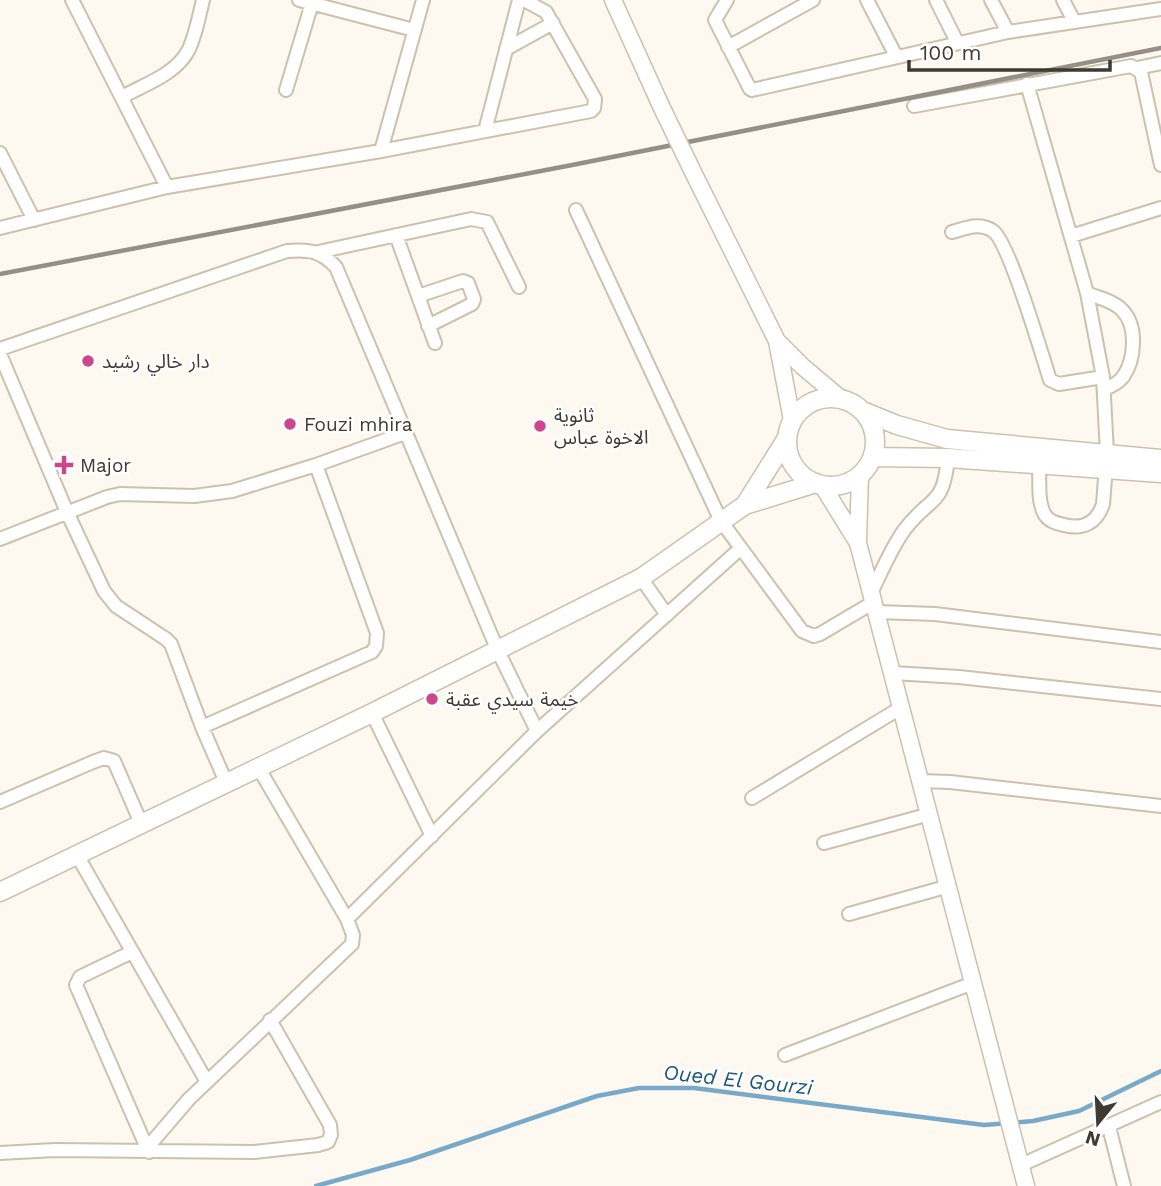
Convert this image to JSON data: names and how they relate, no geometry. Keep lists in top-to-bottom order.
{
  "water": ["Oued El Gourzi"],
  "places": {
    "other": [
      "دار خالي رشيد",
      "Fouzi mhira",
      "ثانوية الاخوة عباس",
      "خيمة سيدي عقبة"
    ],
    "health": ["Major"]
  },
  "scale_bar": "100 m",
  "north": "bottom"
}
